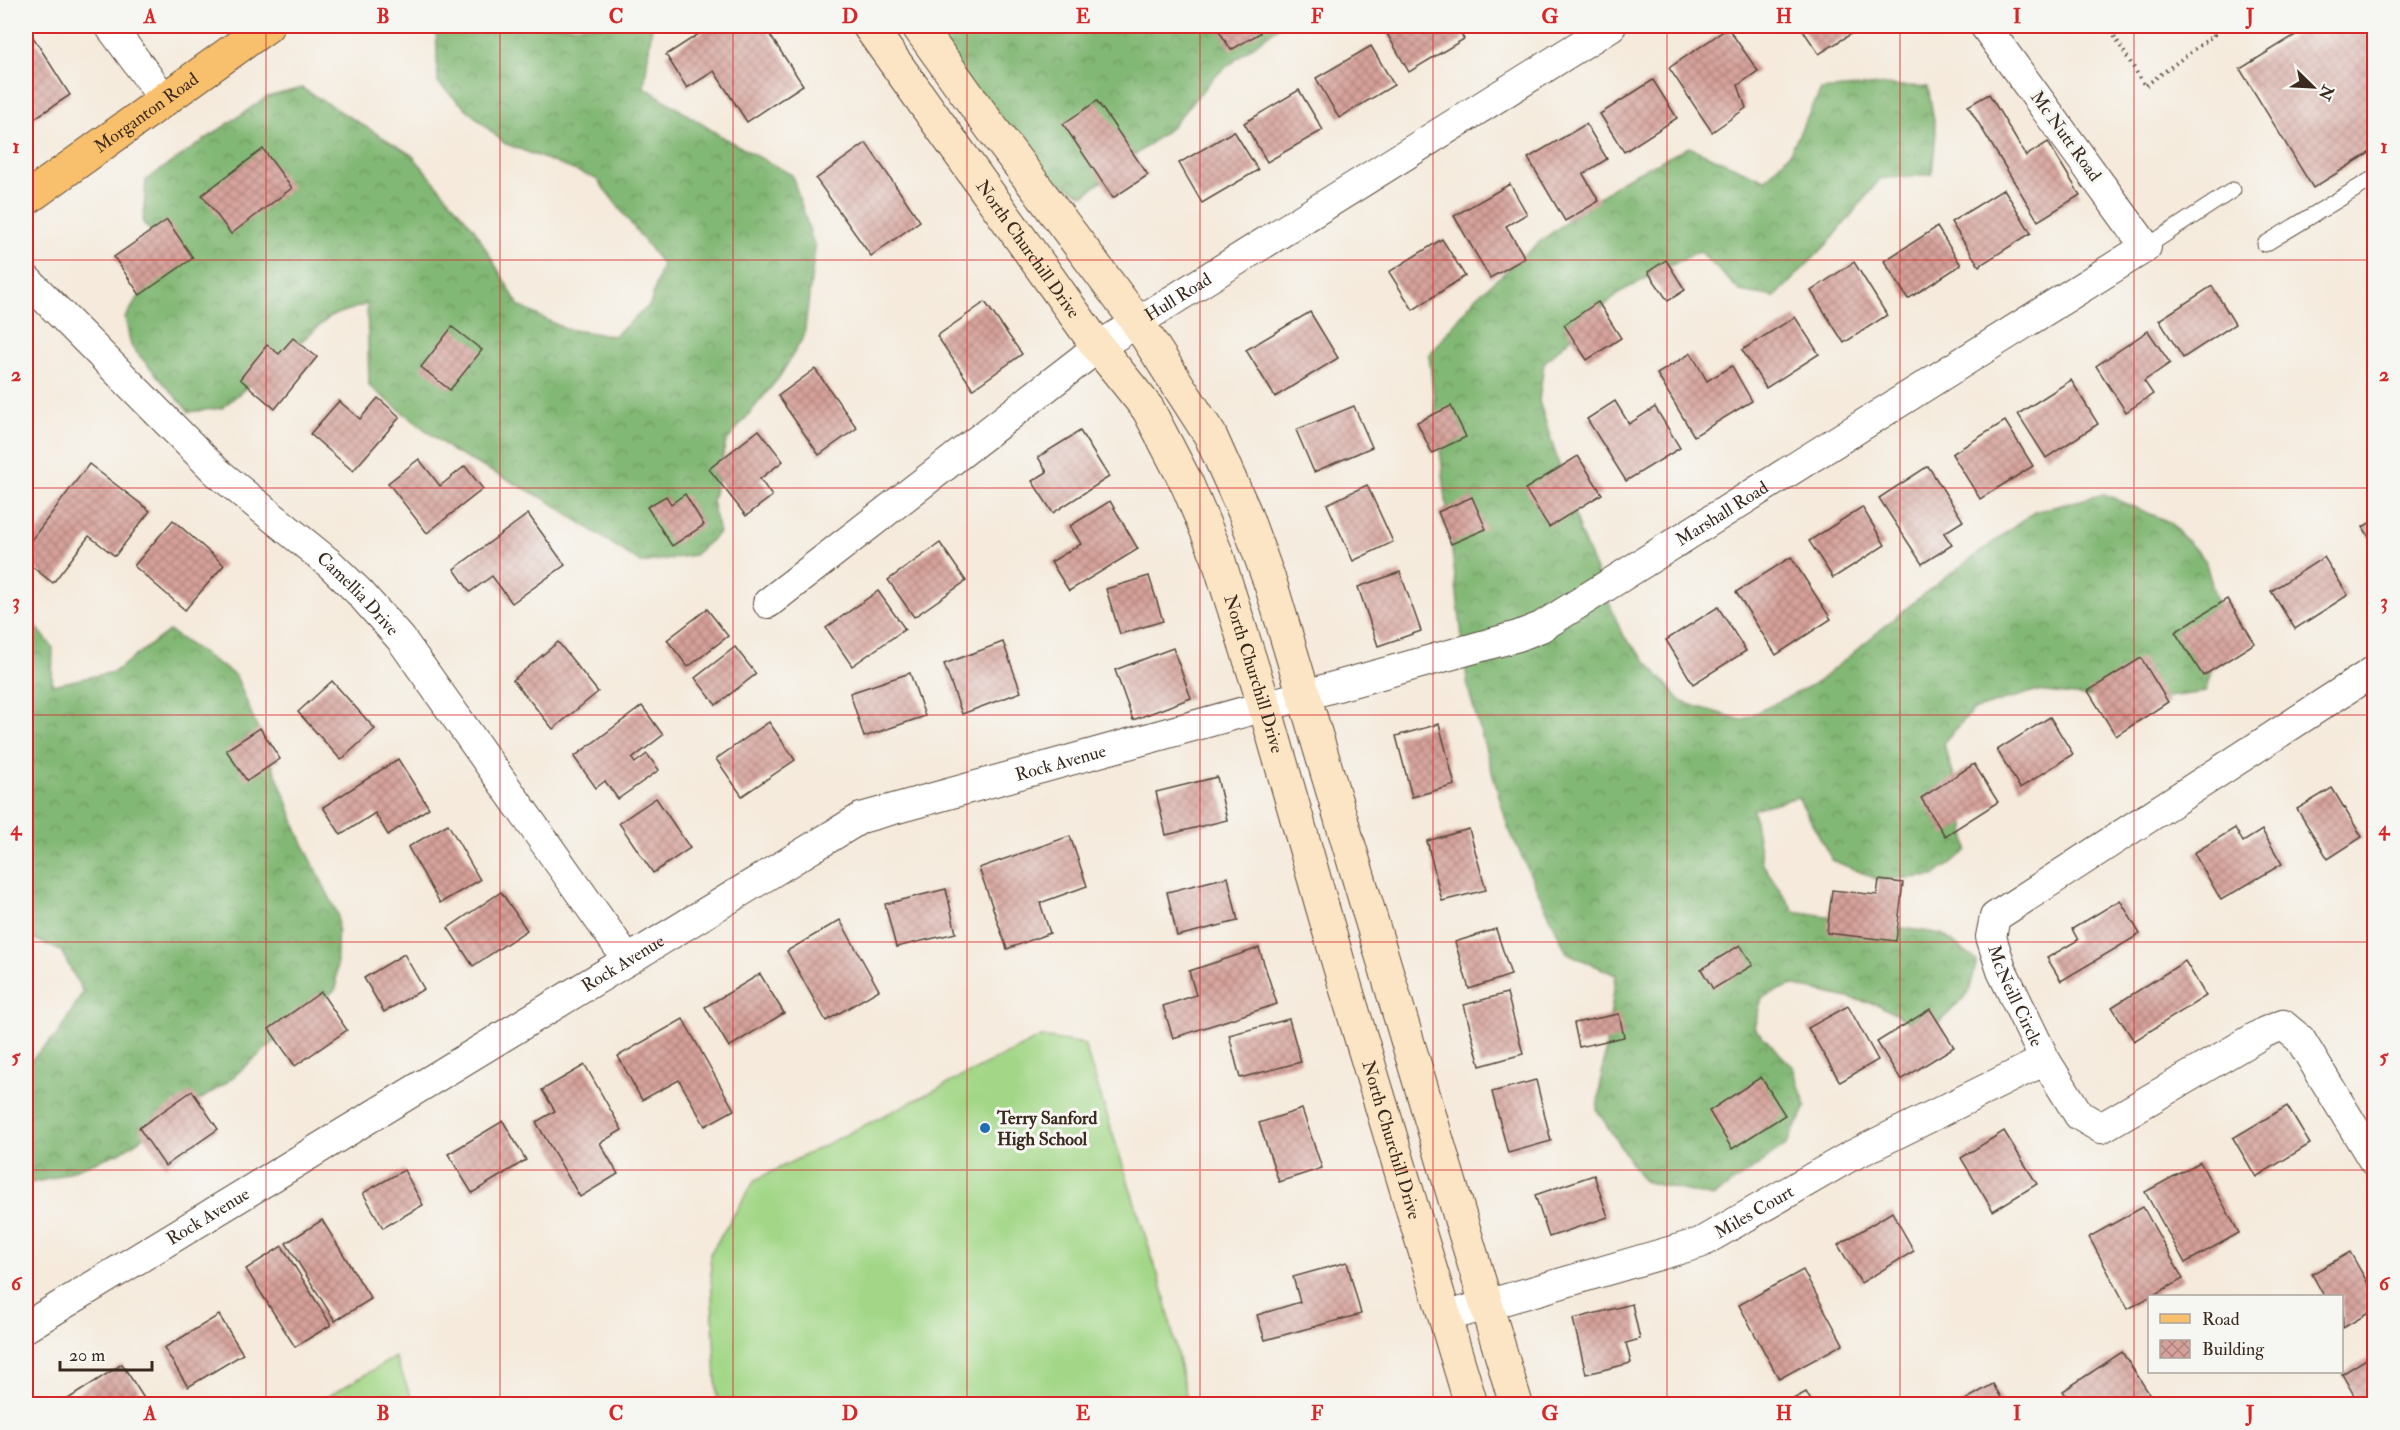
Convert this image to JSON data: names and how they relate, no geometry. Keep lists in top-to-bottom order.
{
  "streets": {
    "main road": ["Morganton Road"],
    "street": [
      "Mc Nutt Road",
      "North Churchill Drive",
      "Hull Road",
      "Marshall Road",
      "Camellia Drive",
      "Rock Avenue",
      "McNeill Circle",
      "Miles Court"
    ]
  },
  "crossings": [
    ["Mc Nutt Road", "Marshall Road"],
    ["North Churchill Drive", "Hull Road"],
    ["North Churchill Drive", "Marshall Road"],
    ["North Churchill Drive", "Rock Avenue"],
    ["North Churchill Drive", "Miles Court"],
    ["Marshall Road", "Rock Avenue"],
    ["Camellia Drive", "Rock Avenue"],
    ["McNeill Circle", "Miles Court"]
  ],
  "places": ["Terry Sanford High School"],
  "legend": ["Road", "Building"],
  "scale_bar": "20 m",
  "north": "bottom right",
  "grid": {
    "columns": [
      "A",
      "B",
      "C",
      "D",
      "E",
      "F",
      "G",
      "H",
      "I",
      "J"
    ],
    "rows": [
      "1",
      "2",
      "3",
      "4",
      "5",
      "6"
    ]
  }
}
